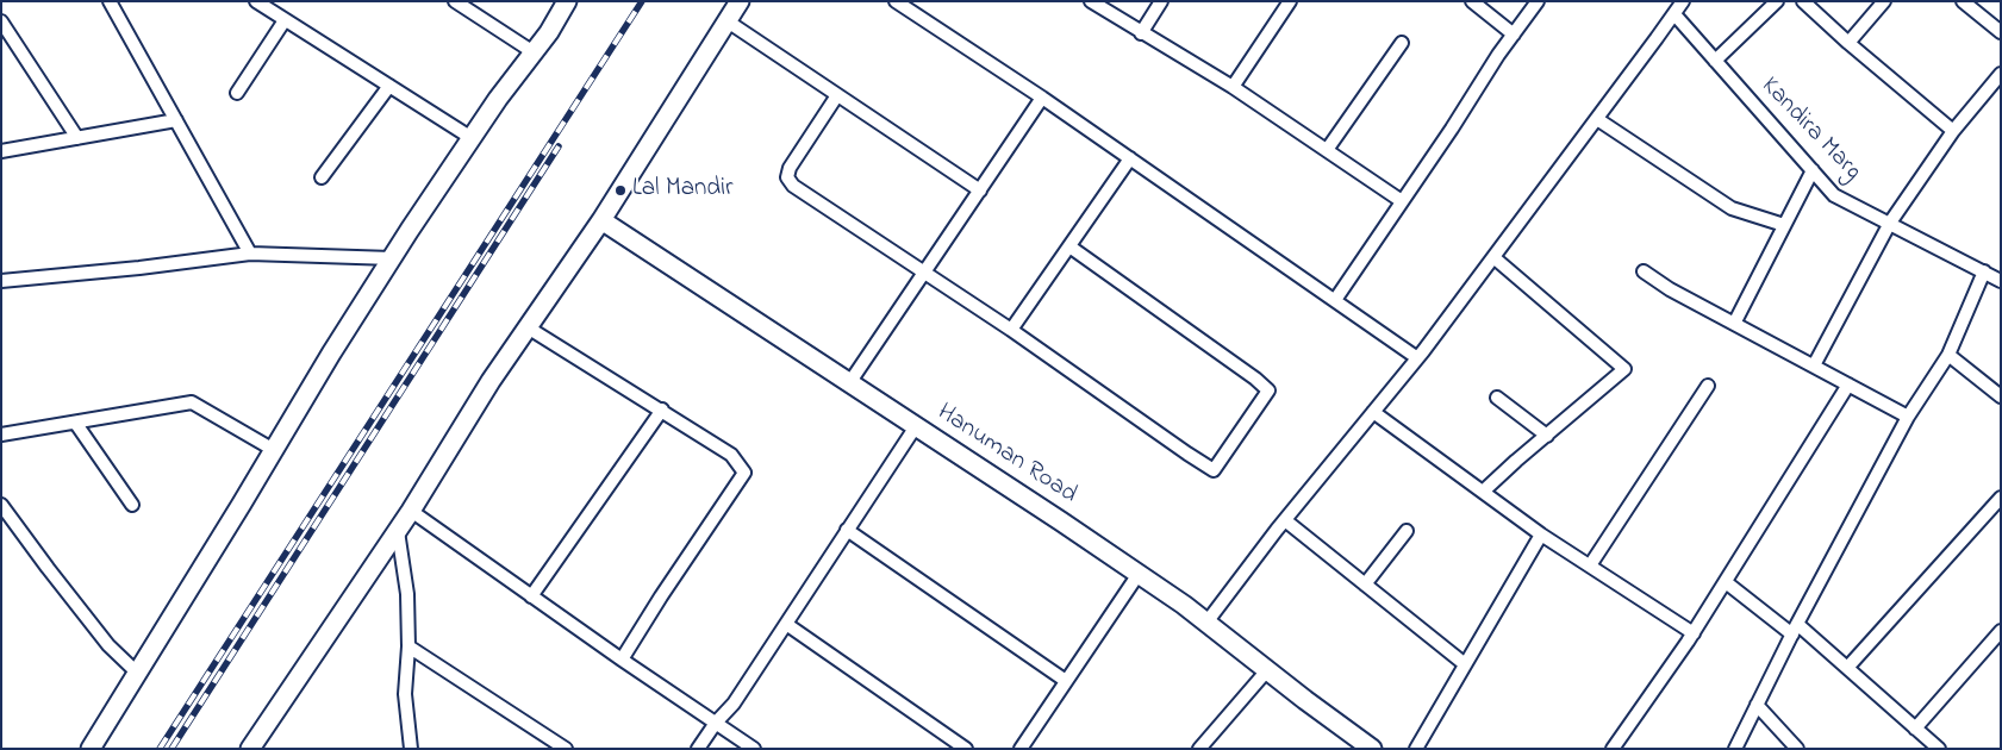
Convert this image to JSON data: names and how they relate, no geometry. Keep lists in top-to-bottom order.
{
  "streets": {
    "street": ["Kandira Marg", "Hanuman Road"]
  },
  "places": ["Lal Mandir"]
}
